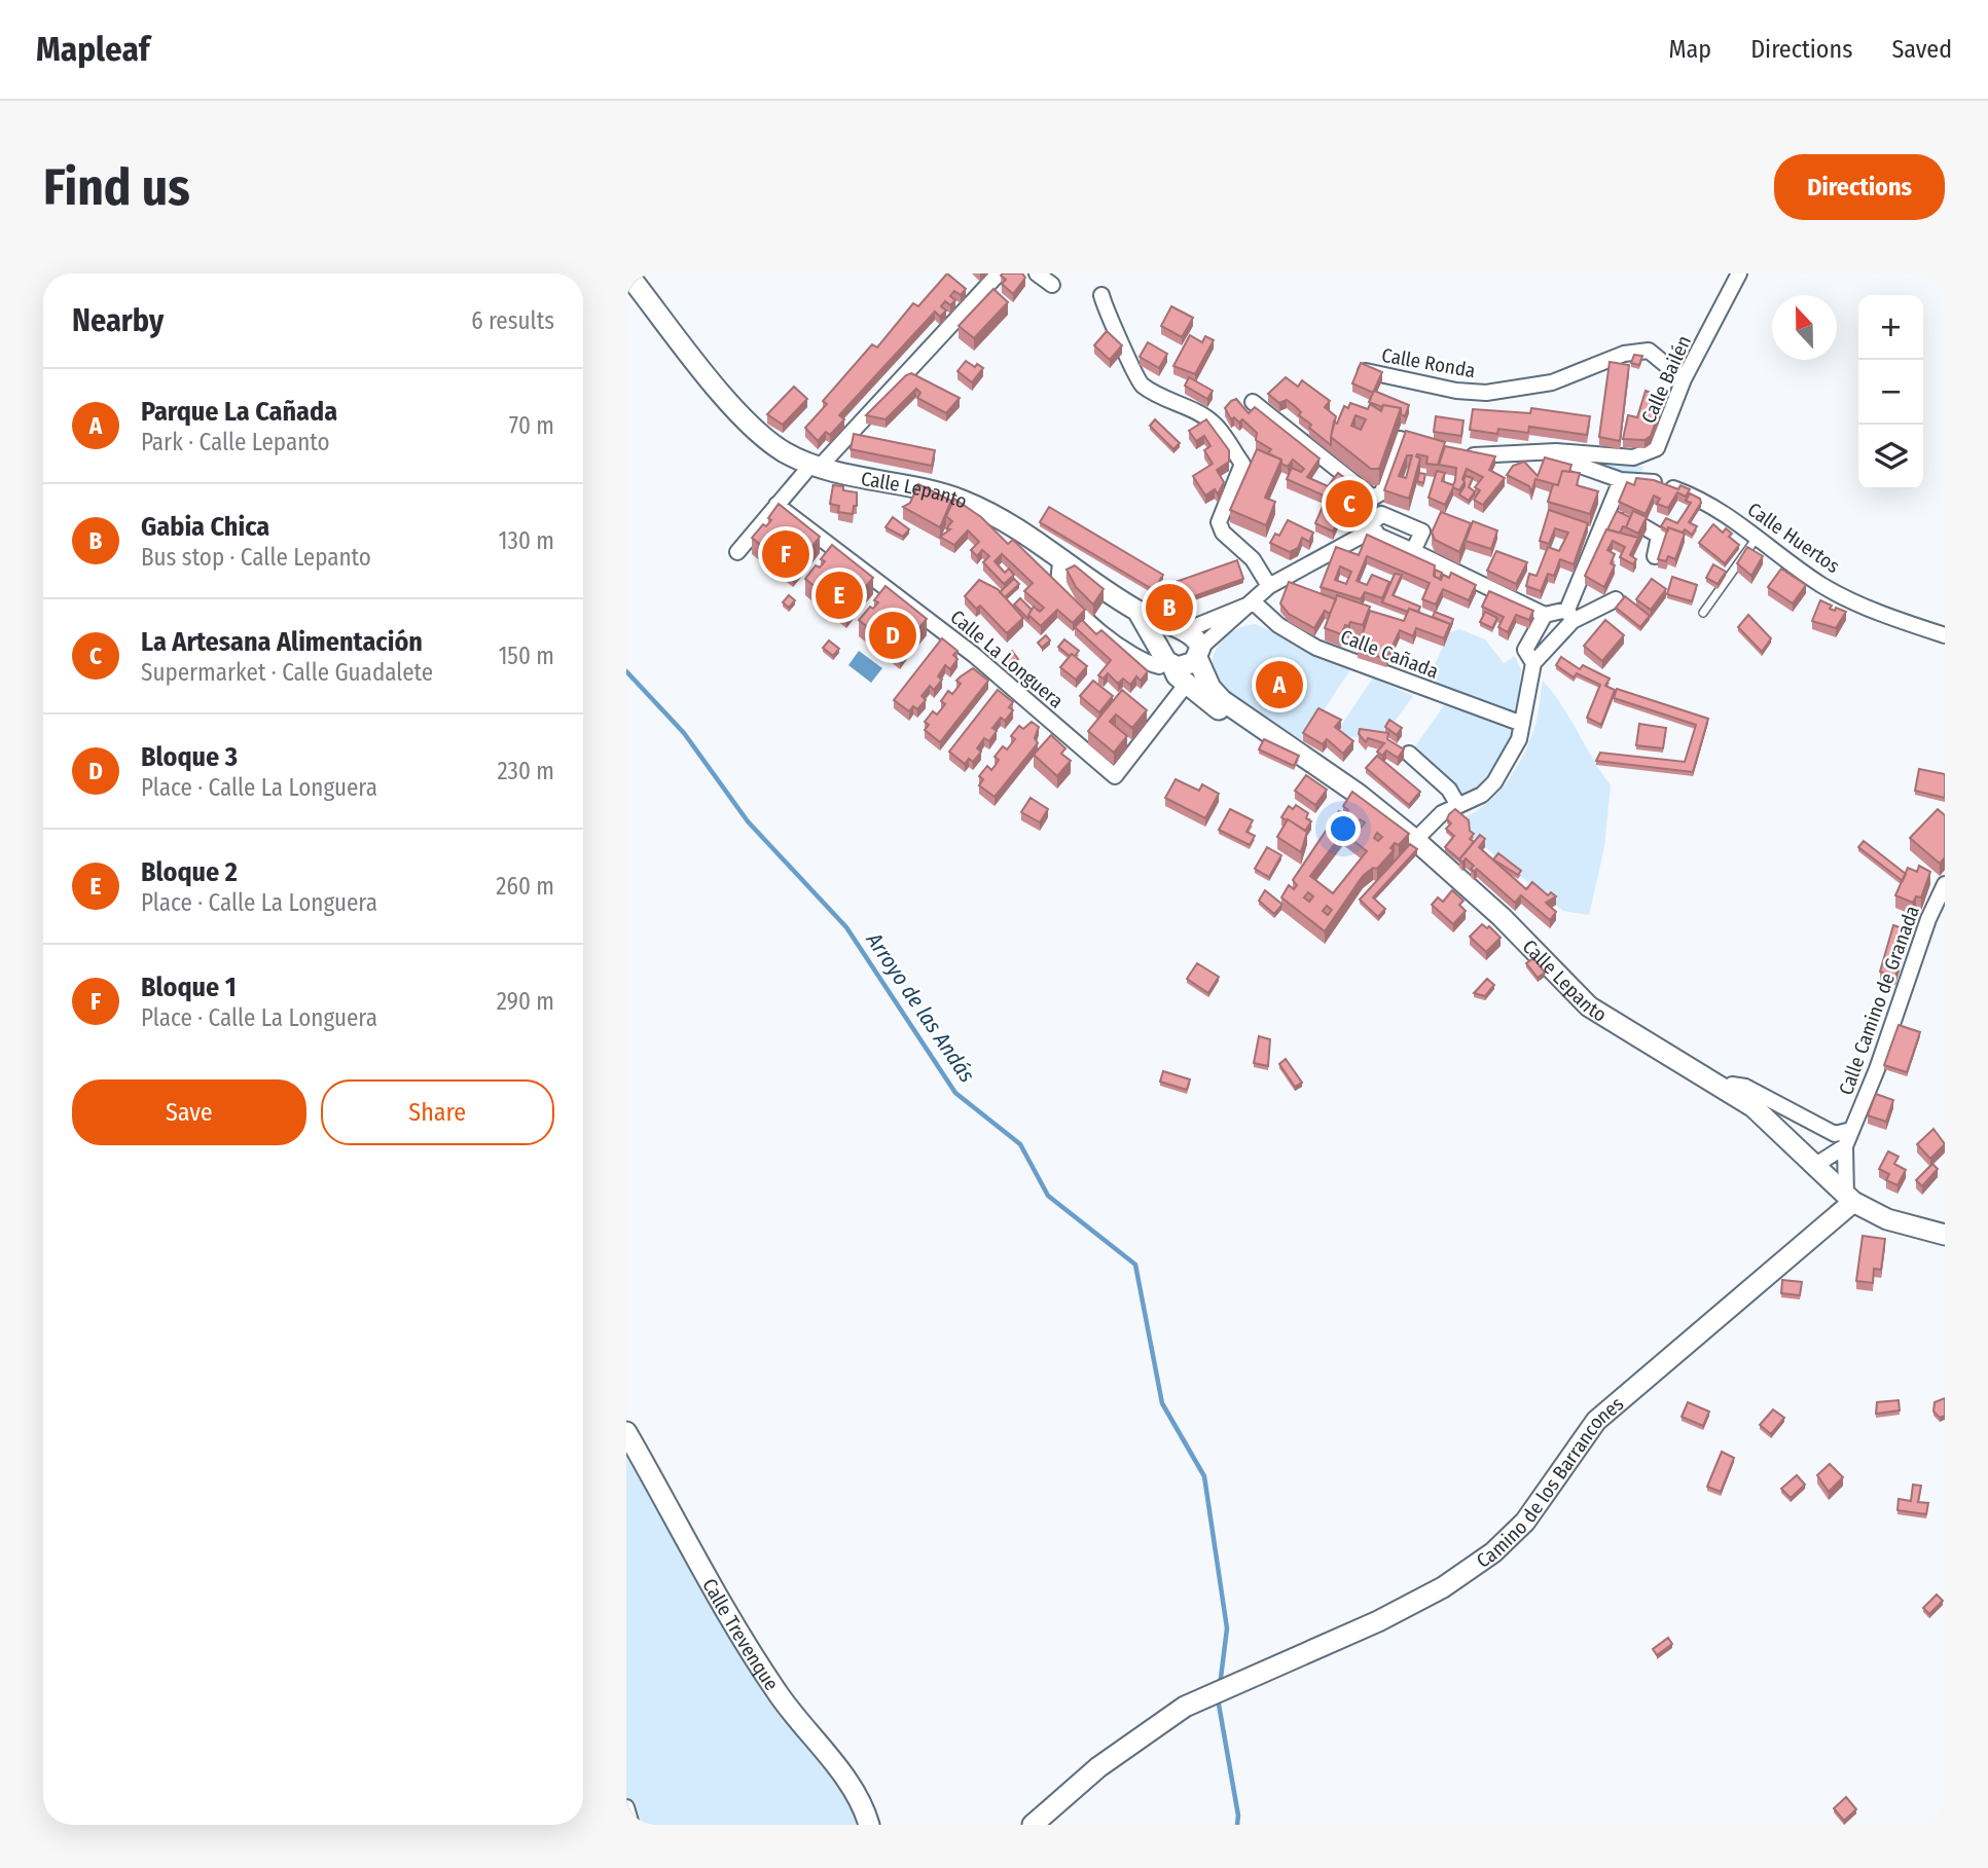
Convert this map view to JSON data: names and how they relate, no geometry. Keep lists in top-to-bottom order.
{
  "streets": {
    "street": [
      "Calle Ronda",
      "Calle Bailén",
      "Calle Lepanto",
      "Calle Huertos",
      "Calle Cañada",
      "Calle La Longuera",
      "Calle Camino de Granada",
      "Camino de los Barrancones",
      "Calle Trevenque"
    ]
  },
  "crossings": [
    ["Calle Ronda", "Calle Bailén"],
    ["Calle Bailén", "Calle Huertos"],
    ["Calle Lepanto", "Calle La Longuera"],
    ["Calle Lepanto", "Camino de los Barrancones"]
  ],
  "water": ["Arroyo de las Andás"],
  "north": "top",
  "page": {
    "header": "Mapleaf",
    "nav": ["Map", "Directions", "Saved"],
    "buttons": [
      "Directions",
      ["Save", "Share"]
    ],
    "title": "Find us",
    "heading": ["Nearby", "6 results"],
    "map_buttons": ["+", "−"],
    "list": [
      {
        "mark": "A",
        "name": "Parque La Cañada",
        "note": "Park · Calle Lepanto",
        "value": "70 m"
      },
      {
        "mark": "B",
        "name": "Gabia Chica",
        "note": "Bus stop · Calle Lepanto",
        "value": "130 m"
      },
      {
        "mark": "C",
        "name": "La Artesana Alimentación",
        "note": "Supermarket · Calle Guadalete",
        "value": "150 m"
      },
      {
        "mark": "D",
        "name": "Bloque 3",
        "note": "Place · Calle La Longuera",
        "value": "230 m"
      },
      {
        "mark": "E",
        "name": "Bloque 2",
        "note": "Place · Calle La Longuera",
        "value": "260 m"
      },
      {
        "mark": "F",
        "name": "Bloque 1",
        "note": "Place · Calle La Longuera",
        "value": "290 m"
      }
    ],
    "pins": [
      "C",
      "F",
      "E",
      "B",
      "D",
      "A"
    ]
  }
}
